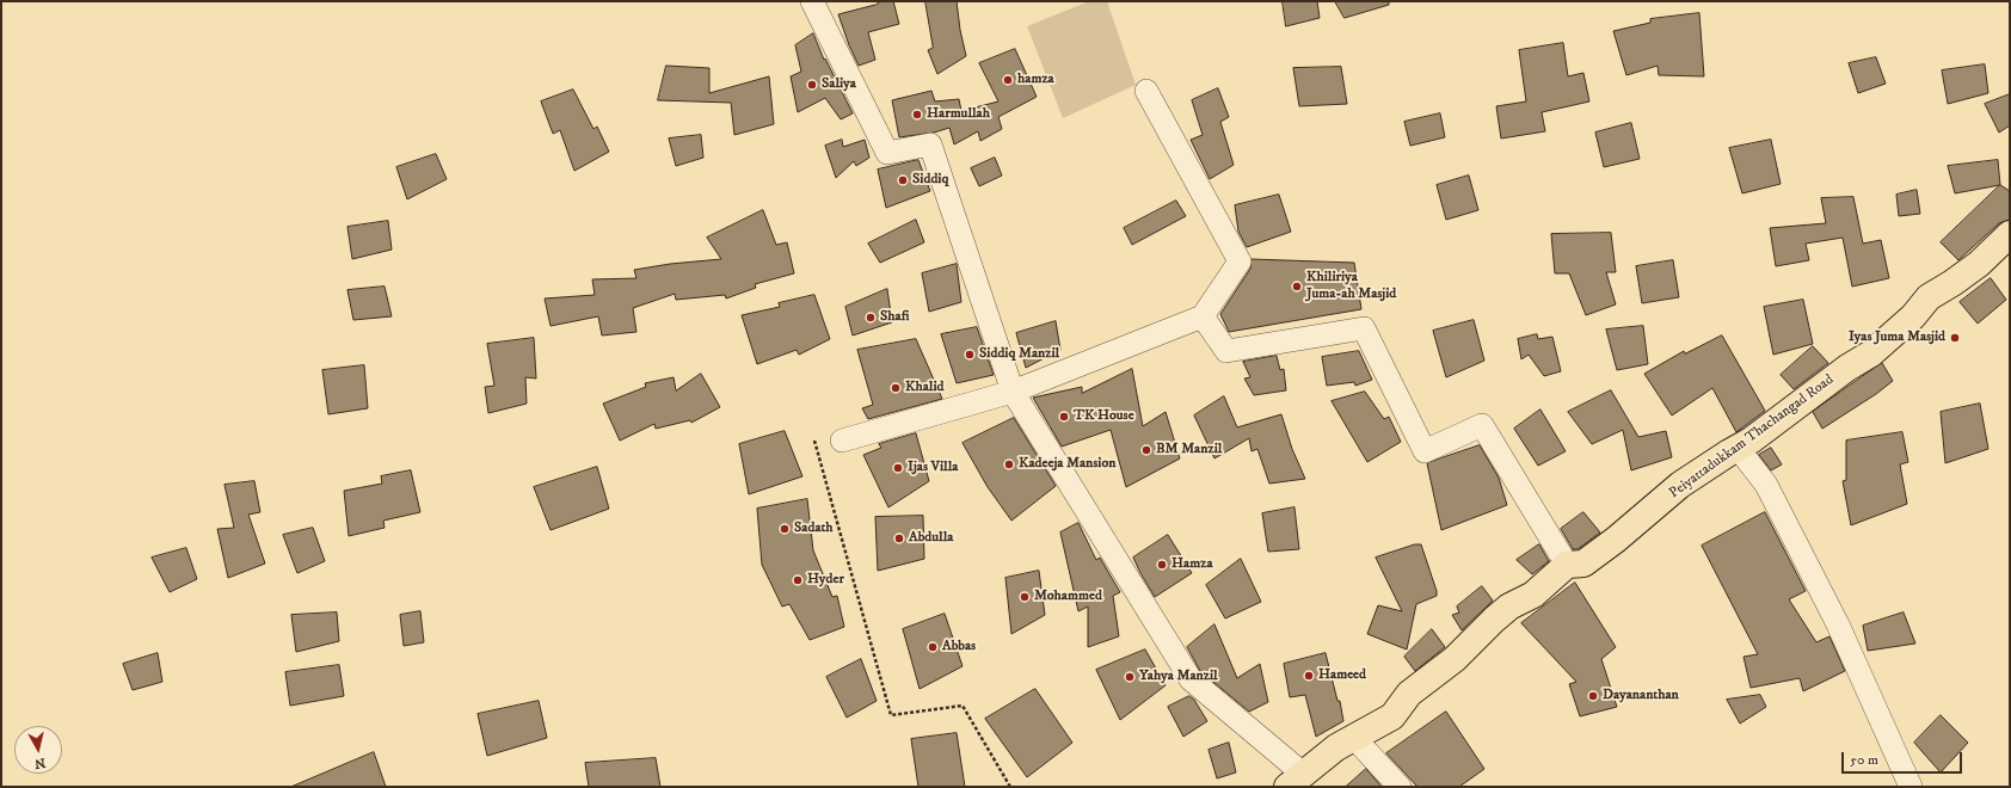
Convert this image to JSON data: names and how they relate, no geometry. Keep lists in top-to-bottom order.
{
  "streets": {
    "main road": ["Peiyattadukkam Thachangad Road"]
  },
  "places": [
    "hamza",
    "Saliya",
    "Harmullah",
    "Siddiq",
    "Khiliriya Juma-ah Masjid",
    "Shafi",
    "Iyas Juma Masjid",
    "Siddiq Manzil",
    "Khalid",
    "TK House",
    "BM Manzil",
    "Kadeeja Mansion",
    "Ijas Villa",
    "Sadath",
    "Abdulla",
    "Hamza",
    "Hyder",
    "Mohammed",
    "Abbas",
    "Hameed",
    "Yahya Manzil",
    "Dayananthan"
  ],
  "scale_bar": "50 m",
  "north": "bottom"
}
